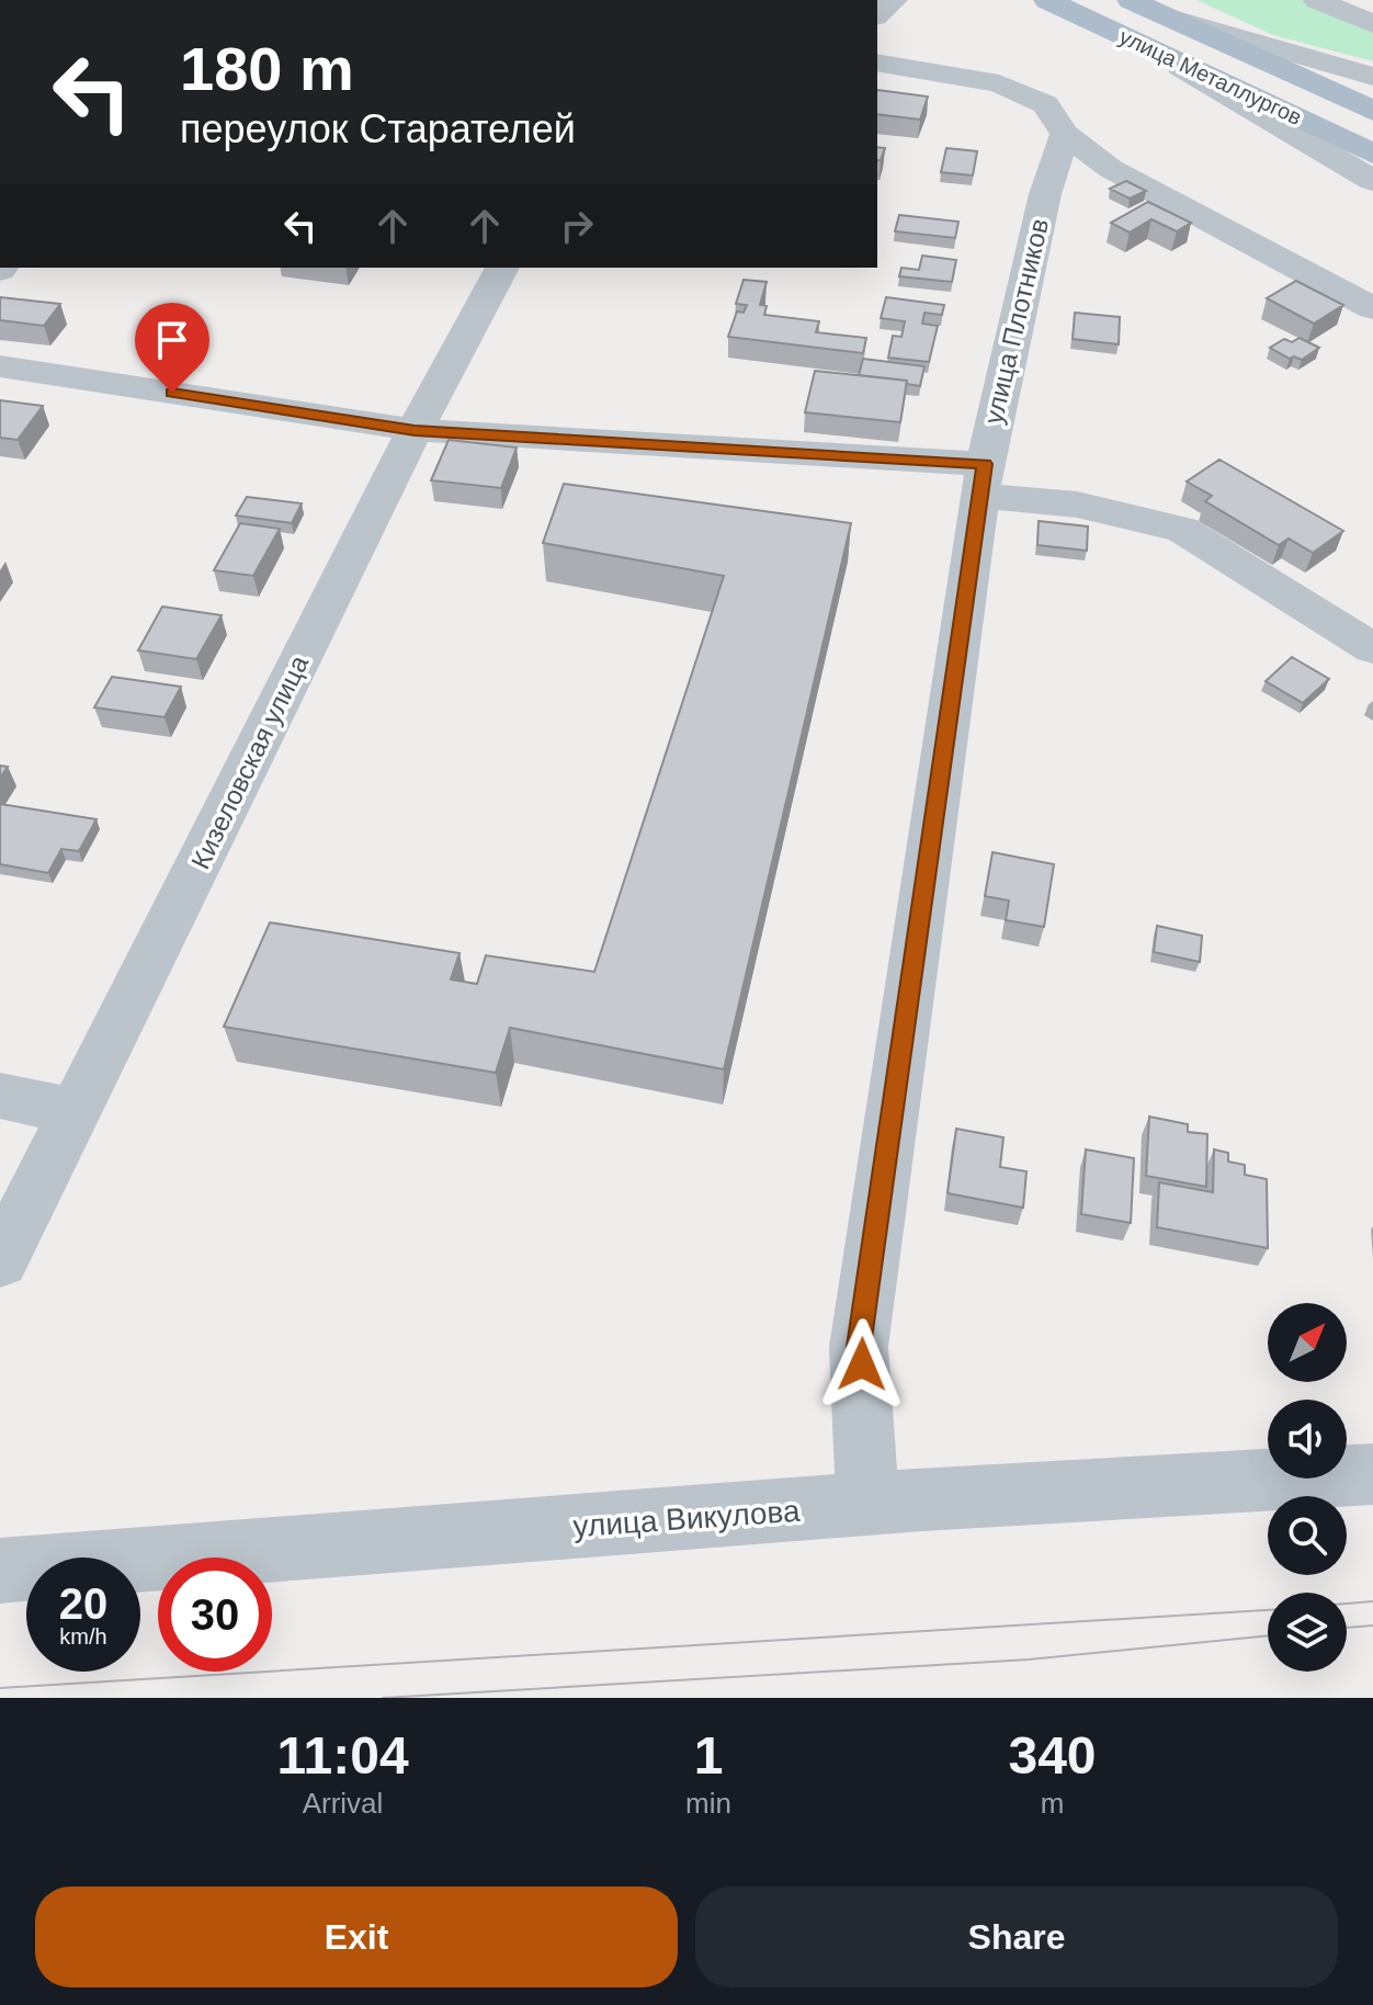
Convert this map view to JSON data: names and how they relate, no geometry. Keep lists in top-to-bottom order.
{
  "streets": {
    "main road": ["улица Металлургов"],
    "street": ["улица Плотников", "Кизеловская улица", "улица Викулова"]
  },
  "crossings": [
    ["улица Плотников", "улица Викулова"]
  ],
  "north": "top right",
  "page": {
    "turn": ["180 m", "переулок Старателей"],
    "speed": "20 km/h",
    "limit": "30",
    "eta": [
      "11:04",
      "Arrival",
      "1",
      "min",
      "340",
      "m"
    ],
    "buttons": ["Exit", "Share"]
  }
}
